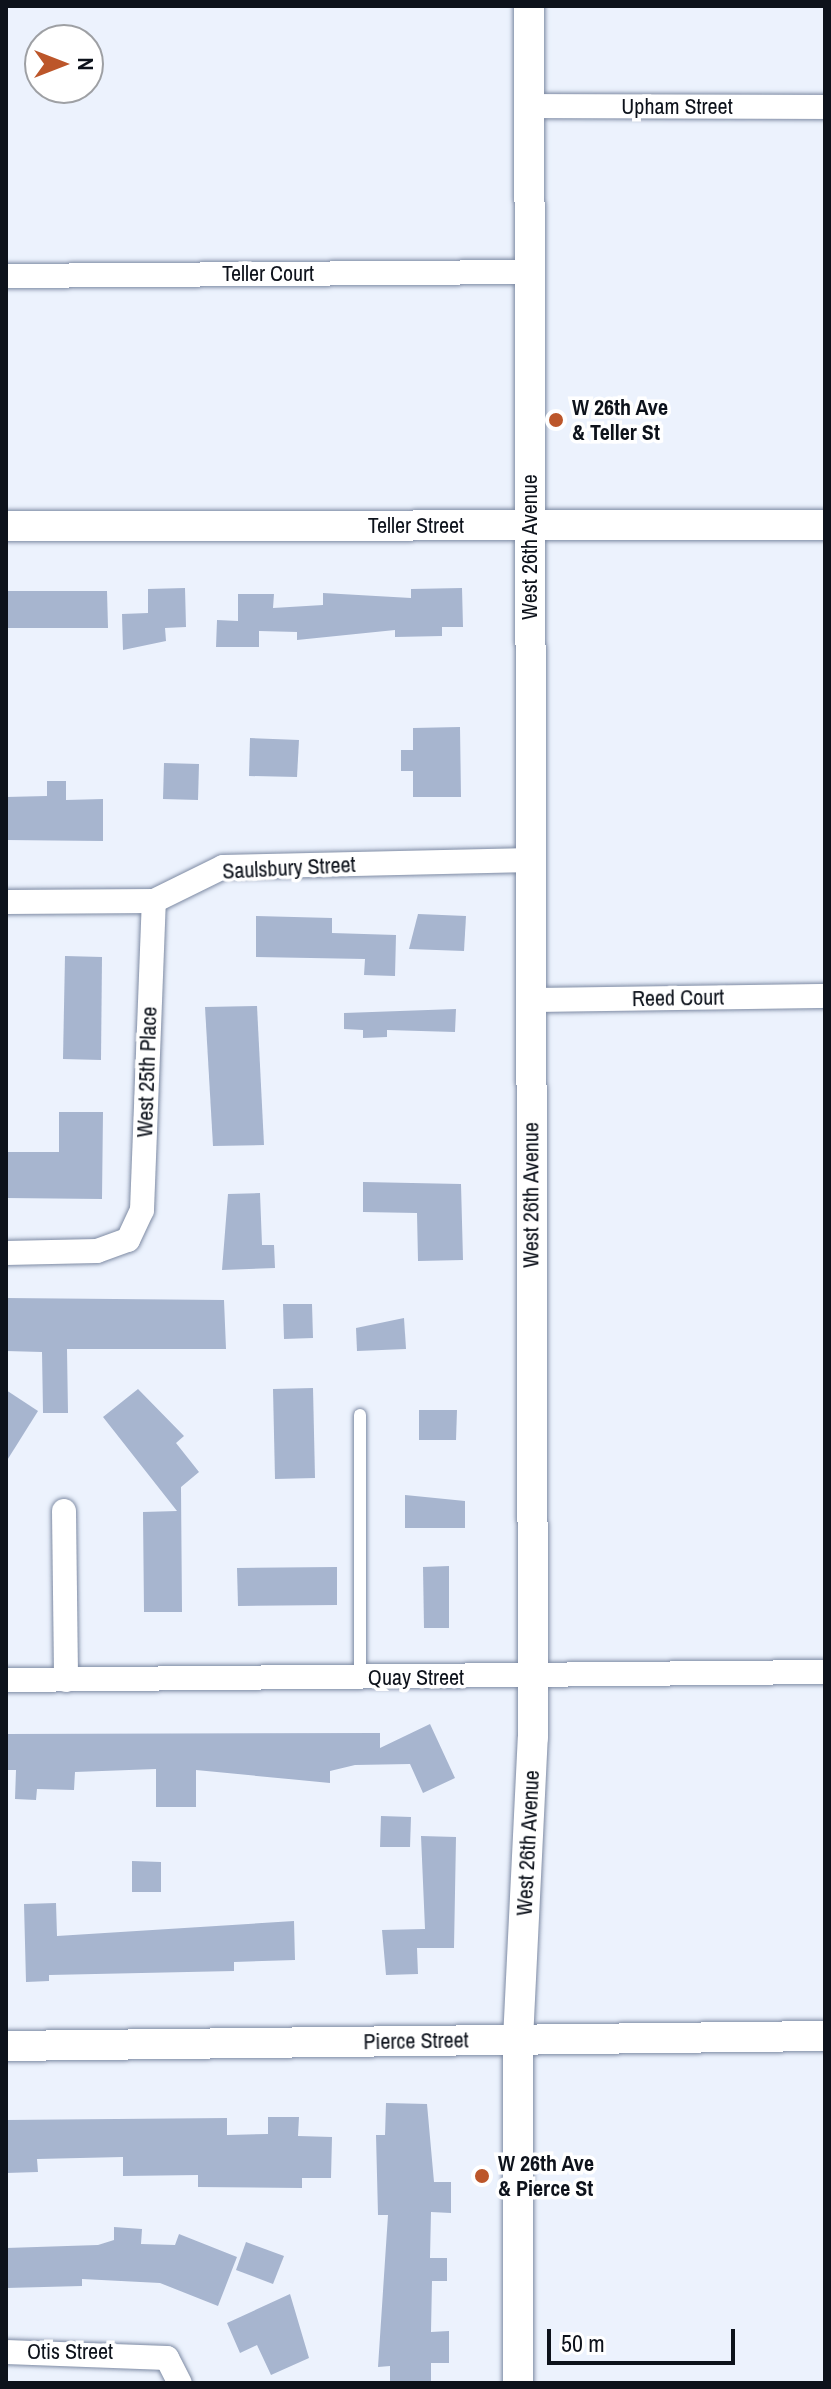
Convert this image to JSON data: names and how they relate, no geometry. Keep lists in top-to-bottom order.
{
  "streets": {
    "street": [
      "Upham Street",
      "Teller Court",
      "Teller Street",
      "West 26th Avenue",
      "Saulsbury Street",
      "Reed Court",
      "West 25th Place",
      "Quay Street",
      "Pierce Street",
      "Otis Street"
    ]
  },
  "crossings": [
    ["Upham Street", "West 26th Avenue"],
    ["Teller Court", "West 26th Avenue"],
    ["Teller Street", "West 26th Avenue"],
    ["West 26th Avenue", "Saulsbury Street"],
    ["West 26th Avenue", "Reed Court"],
    ["West 26th Avenue", "Quay Street"],
    ["West 26th Avenue", "Pierce Street"],
    ["Saulsbury Street", "West 25th Place"]
  ],
  "places": ["W 26th Ave & Teller St", "W 26th Ave & Pierce St"],
  "scale_bar": "50 m",
  "north": "right"
}
